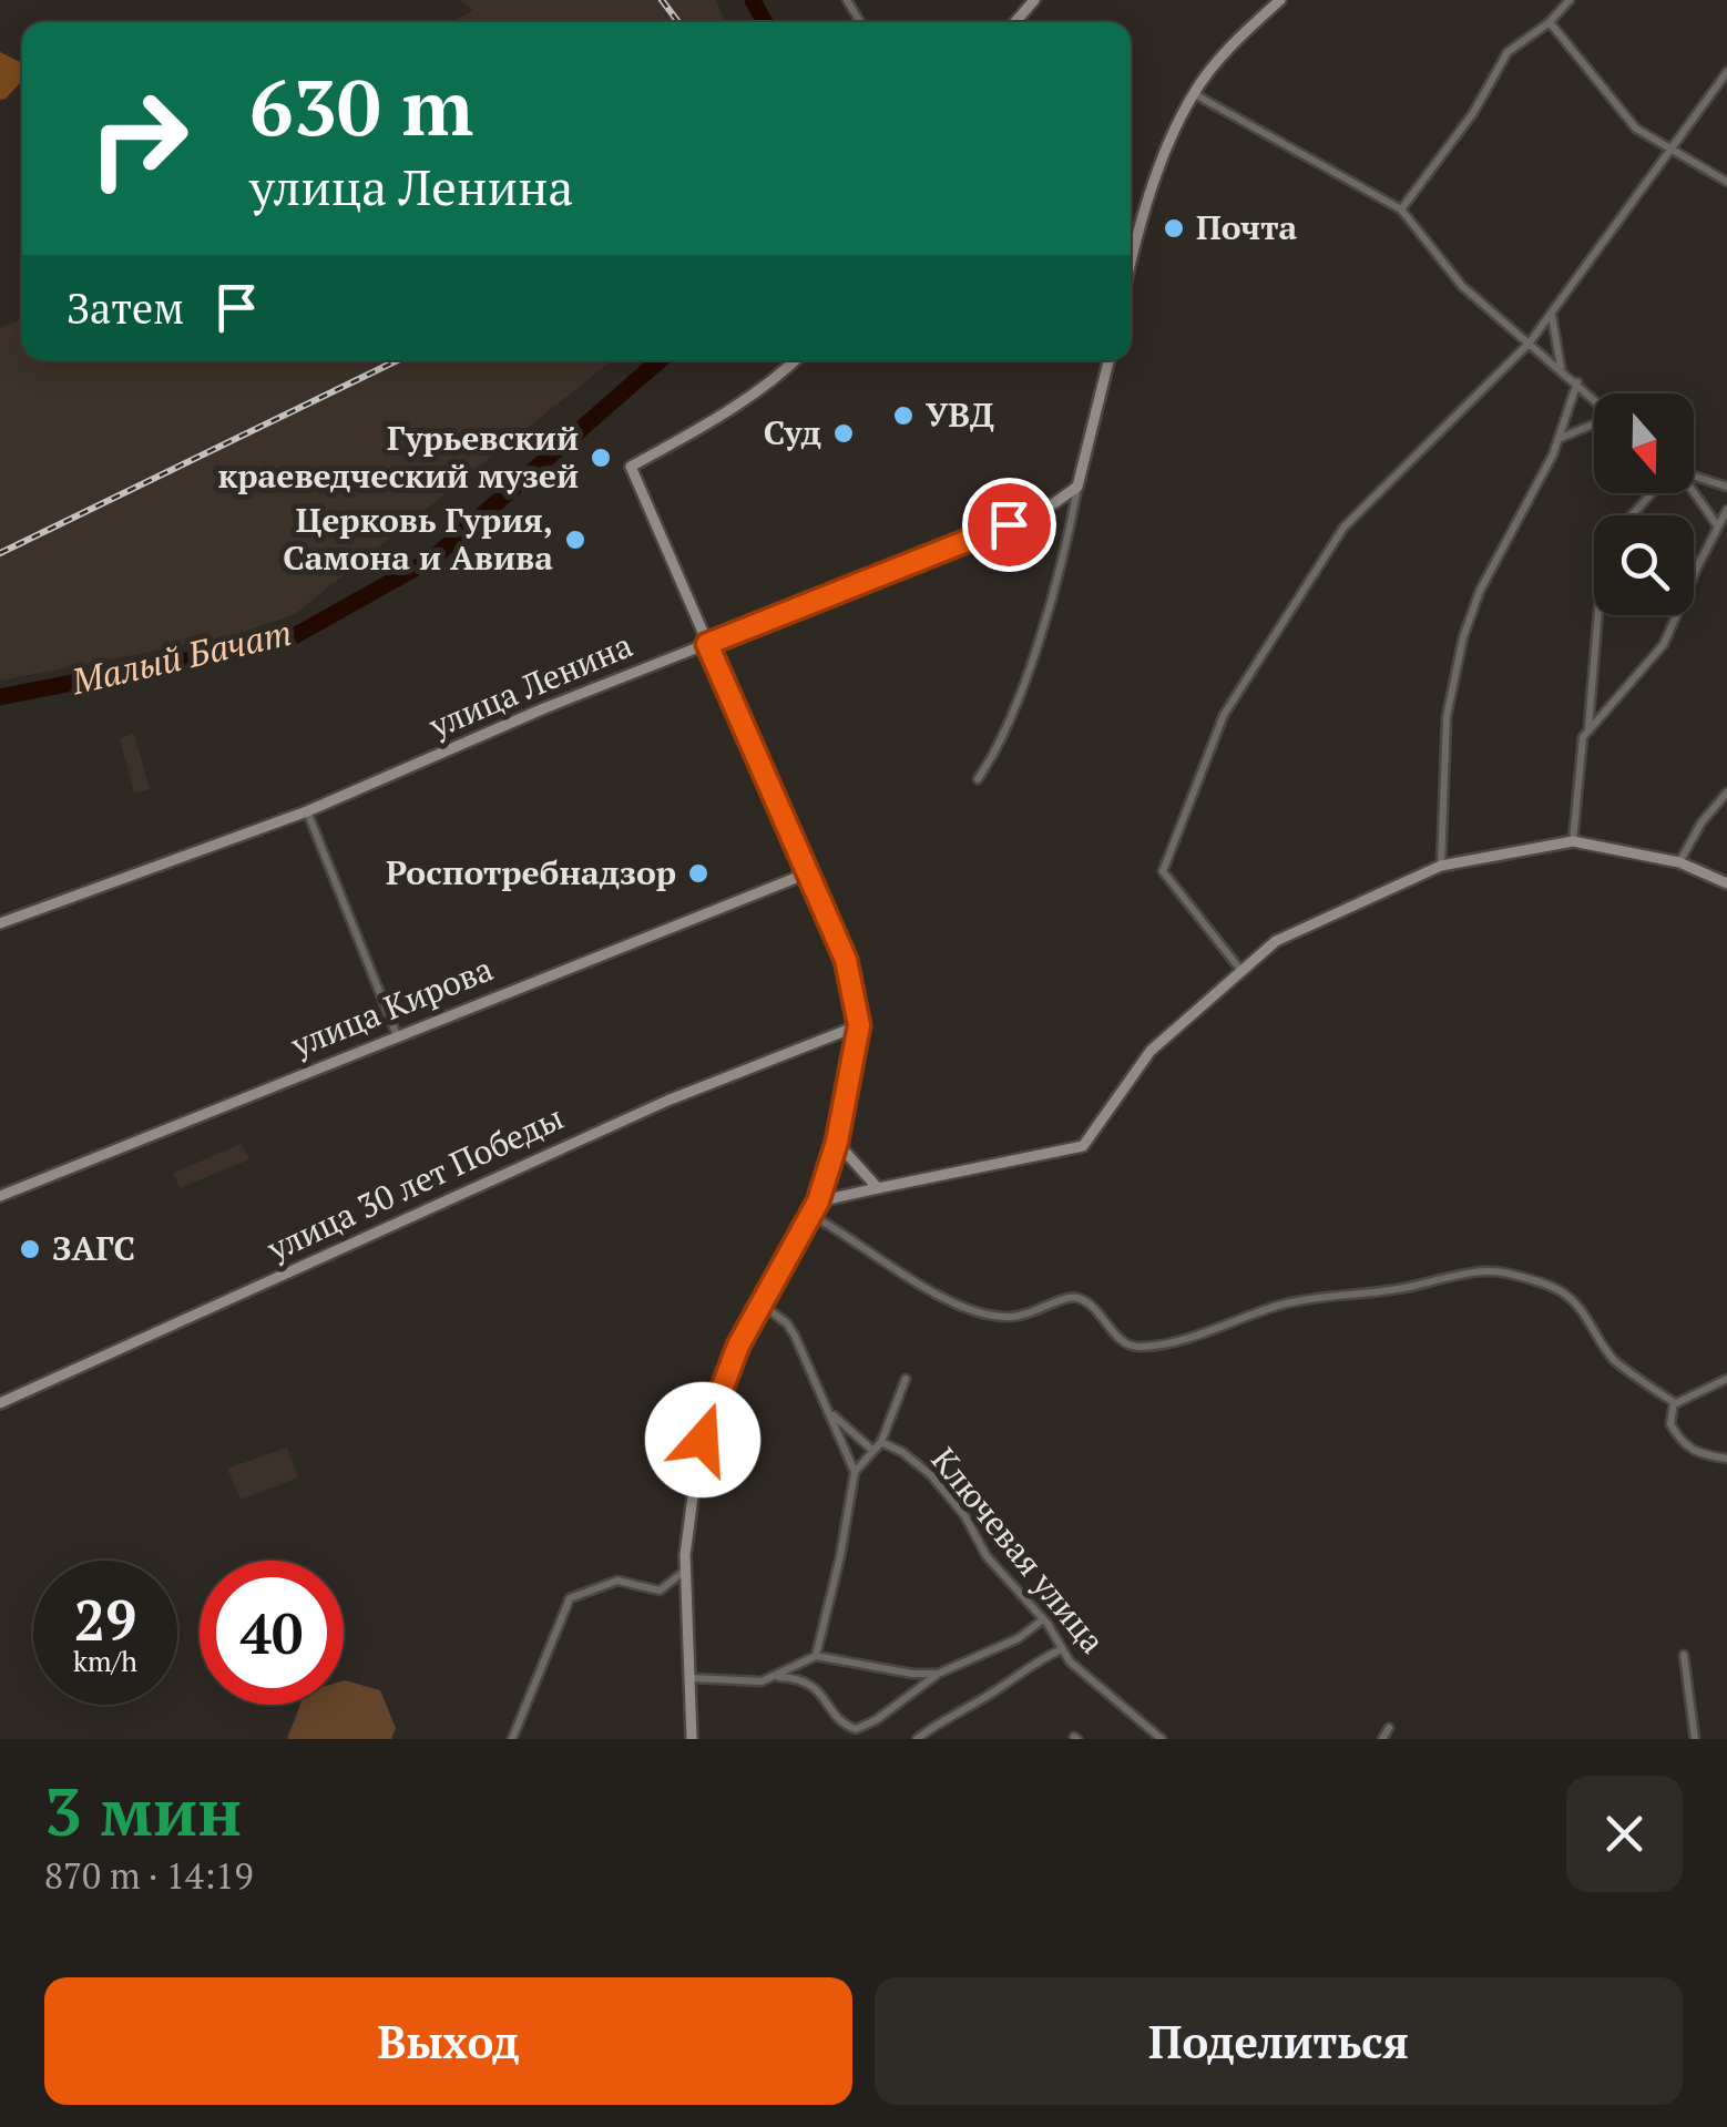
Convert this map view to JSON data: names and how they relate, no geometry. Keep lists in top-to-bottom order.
{
  "streets": {
    "street": [
      "улица Ленина",
      "улица Кирова",
      "улица 30 лет Победы",
      "Ключевая улица"
    ]
  },
  "water": ["Малый Бачат"],
  "places": [
    "Почта",
    "УВД",
    "Суд",
    "Гурьевский краеведческий музей",
    "Церковь Гурия, Самона и Авива",
    "Роспотребнадзор",
    "ЗАГС"
  ],
  "north": "bottom",
  "page": {
    "turn": ["630 m", "улица Ленина"],
    "then": "Затем",
    "speed": "29 km/h",
    "limit": "40",
    "heading": ["3 мин", "870 m · 14:19"],
    "buttons": ["Выход", "Поделиться"]
  }
}
